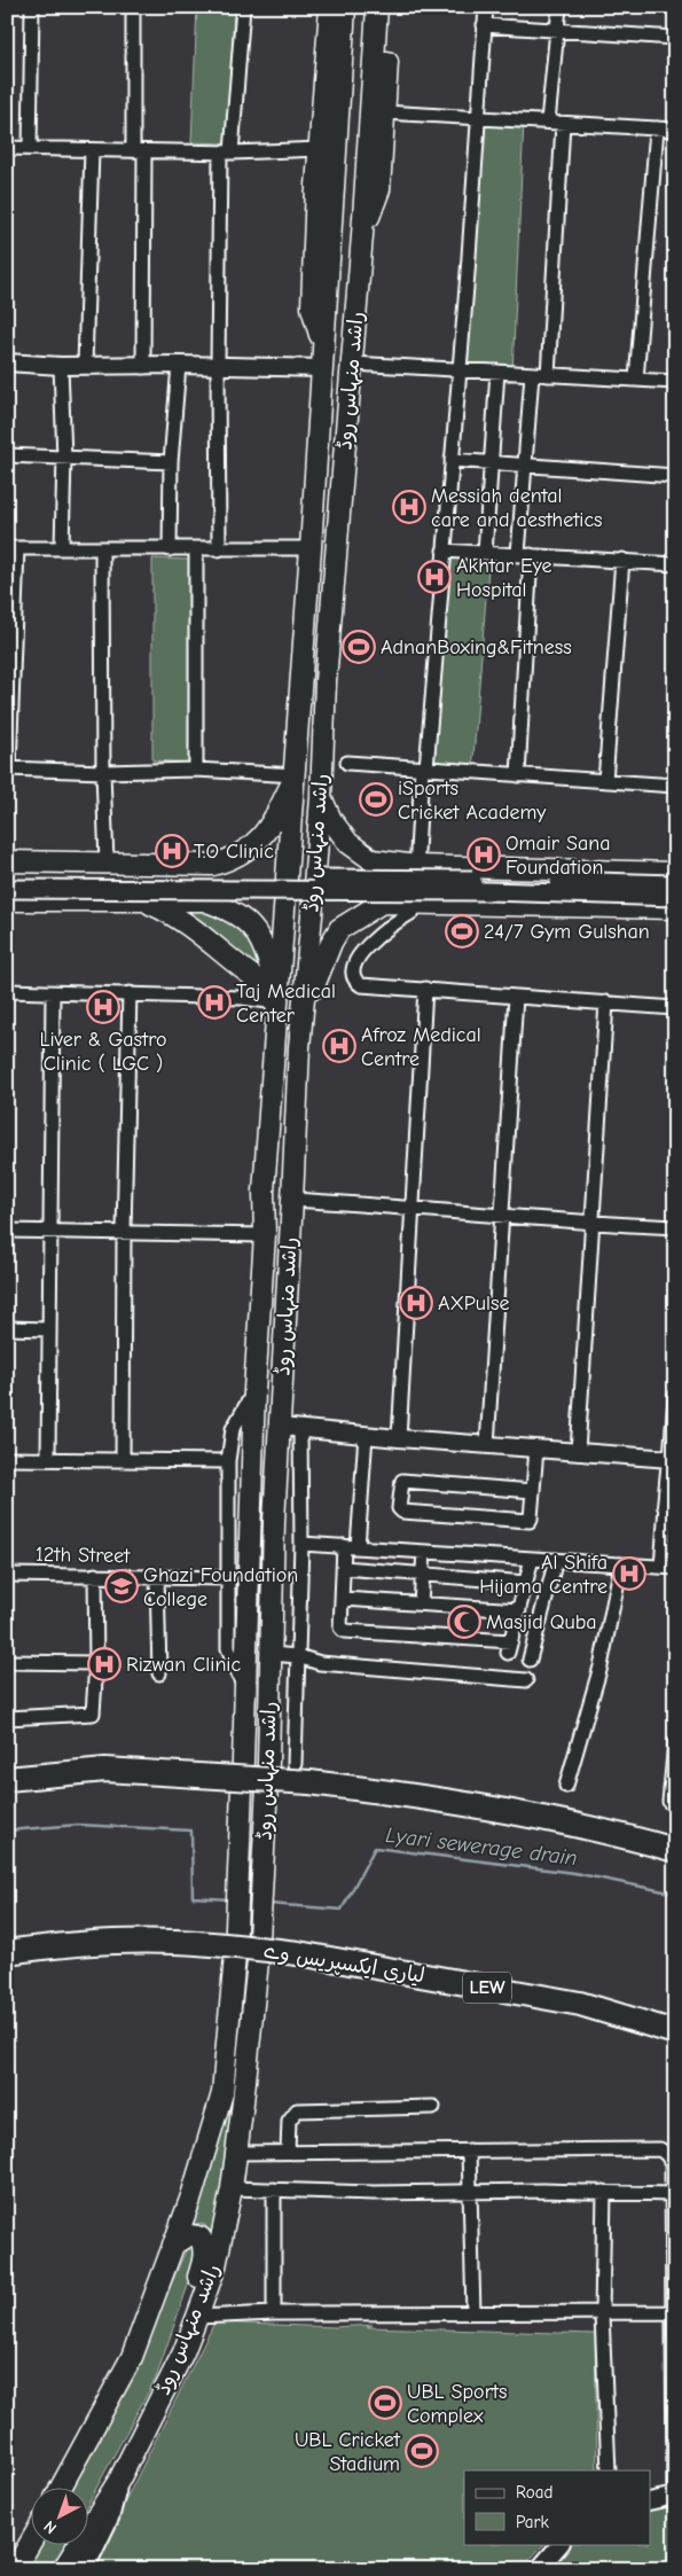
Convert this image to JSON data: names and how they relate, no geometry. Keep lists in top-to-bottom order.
{
  "streets": {
    "highway": ["لیاری ایکسپریس وے", "LEW"],
    "main road": ["راشد منہاس روڈ"],
    "street": ["12th Street"]
  },
  "water": ["Lyari sewerage drain"],
  "places": {
    "hospital": [
      "Messiah dental care and aesthetics",
      "Akhtar Eye Hospital",
      "T.O Clinic",
      "Omair Sana Foundation",
      "Taj Medical Center",
      "Liver & Gastro Clinic ( LGC )",
      "Afroz Medical Centre",
      "AXPulse",
      "Al Shifa Hijama Centre",
      "Rizwan Clinic"
    ],
    "sports": [
      "AdnanBoxing&Fitness",
      "iSports Cricket Academy",
      "24/7 Gym Gulshan",
      "UBL Sports Complex",
      "UBL Cricket Stadium"
    ],
    "school or university": ["Ghazi Foundation College"],
    "mosque": ["Masjid Quba"]
  },
  "legend": ["Road", "Park"],
  "north": "bottom left"
}
